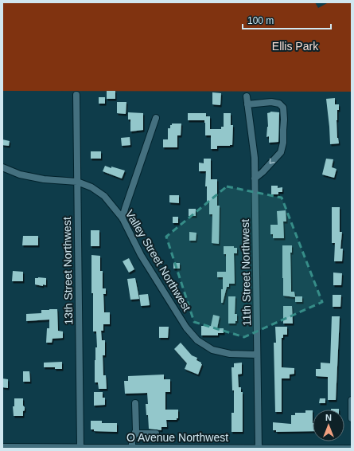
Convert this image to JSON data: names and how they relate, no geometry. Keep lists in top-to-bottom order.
{
  "streets": {
    "street": [
      "Valley Street Northwest",
      "13th Street Northwest",
      "11th Street Northwest",
      "O Avenue Northwest"
    ]
  },
  "crossings": [
    ["Valley Street Northwest", "13th Street Northwest"],
    ["Valley Street Northwest", "11th Street Northwest"],
    ["13th Street Northwest", "O Avenue Northwest"],
    ["11th Street Northwest", "O Avenue Northwest"]
  ],
  "parks": ["Ellis Park"],
  "scale_bar": "100 m",
  "north": "top"
}
